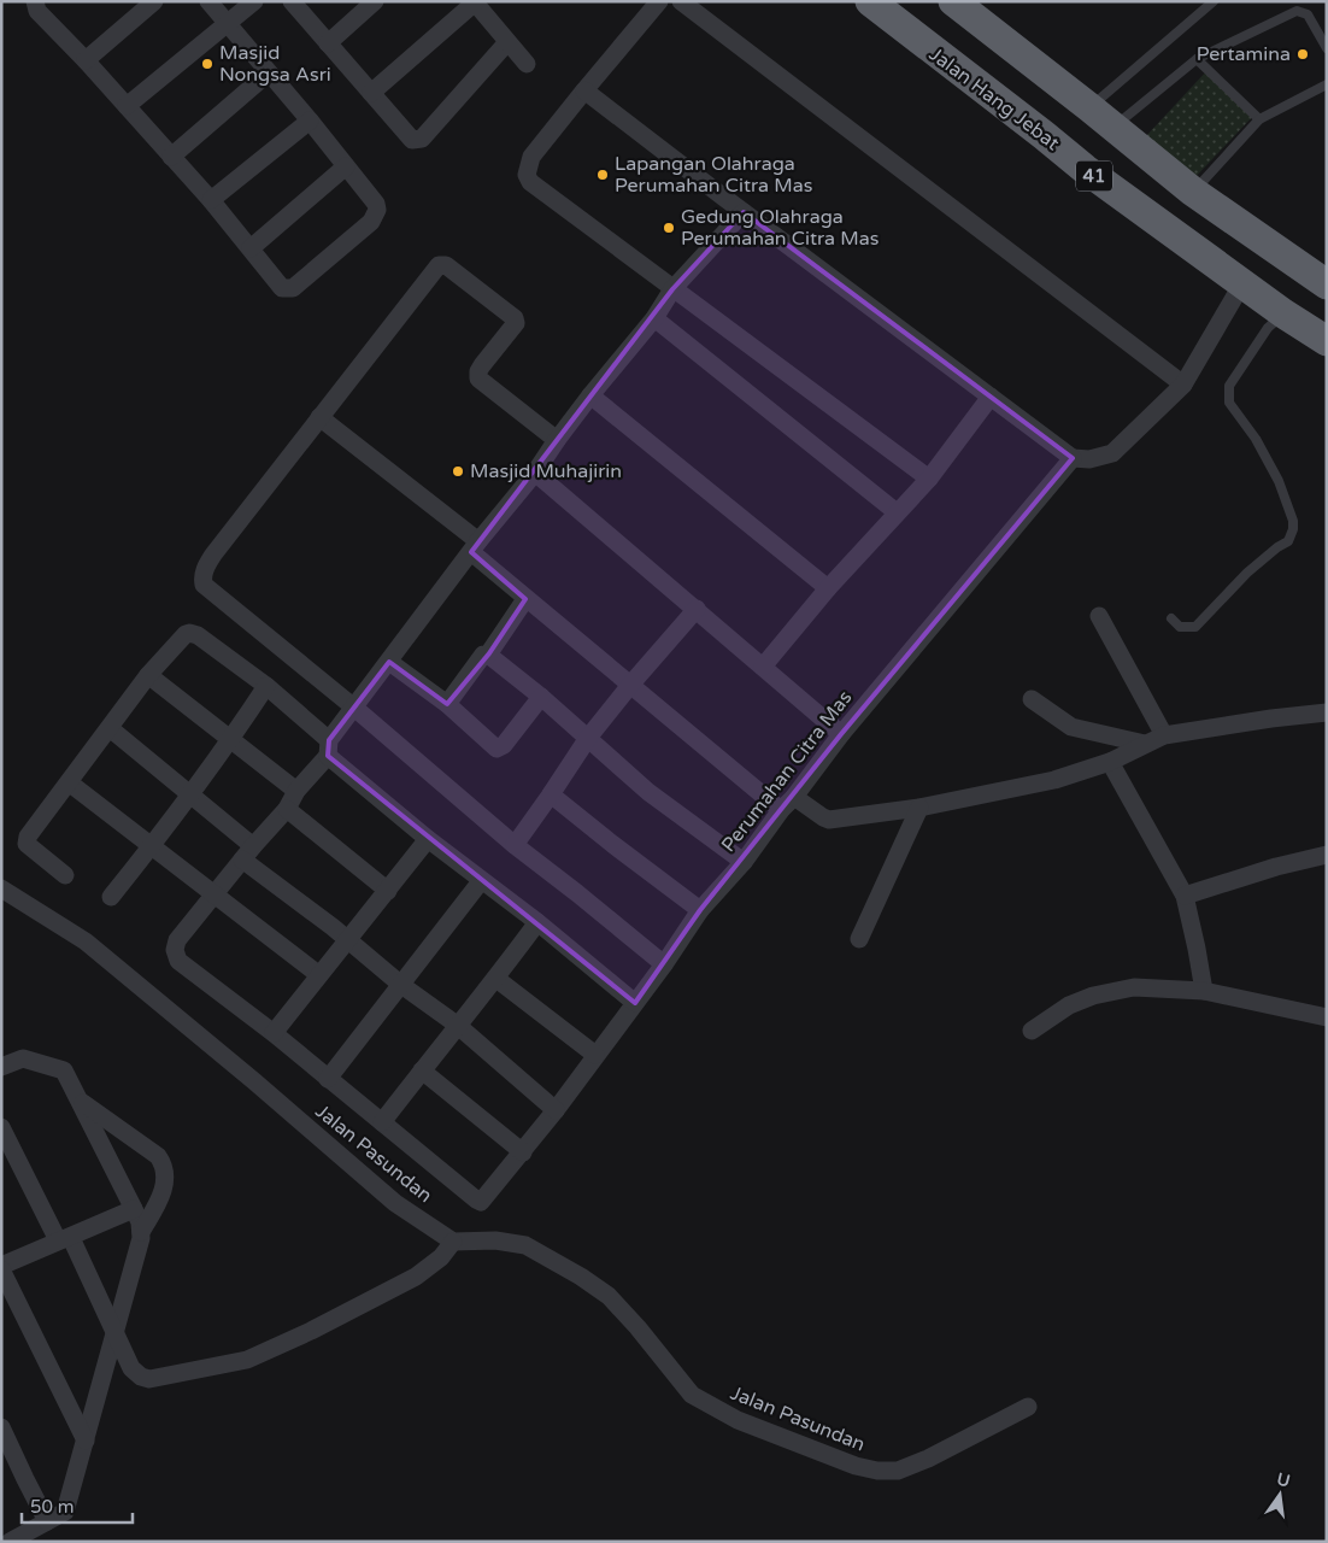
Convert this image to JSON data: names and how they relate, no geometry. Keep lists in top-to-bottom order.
{
  "streets": {
    "highway": ["Jalan Hang Jebat", "41"],
    "street": ["Perumahan Citra Mas", "Jalan Pasundan"]
  },
  "places": [
    "Pertamina",
    "Masjid Nongsa Asri",
    "Lapangan Olahraga Perumahan Citra Mas",
    "Gedung Olahraga Perumahan Citra Mas",
    "Masjid Muhajirin"
  ],
  "scale_bar": "50 m",
  "north": "top"
}
